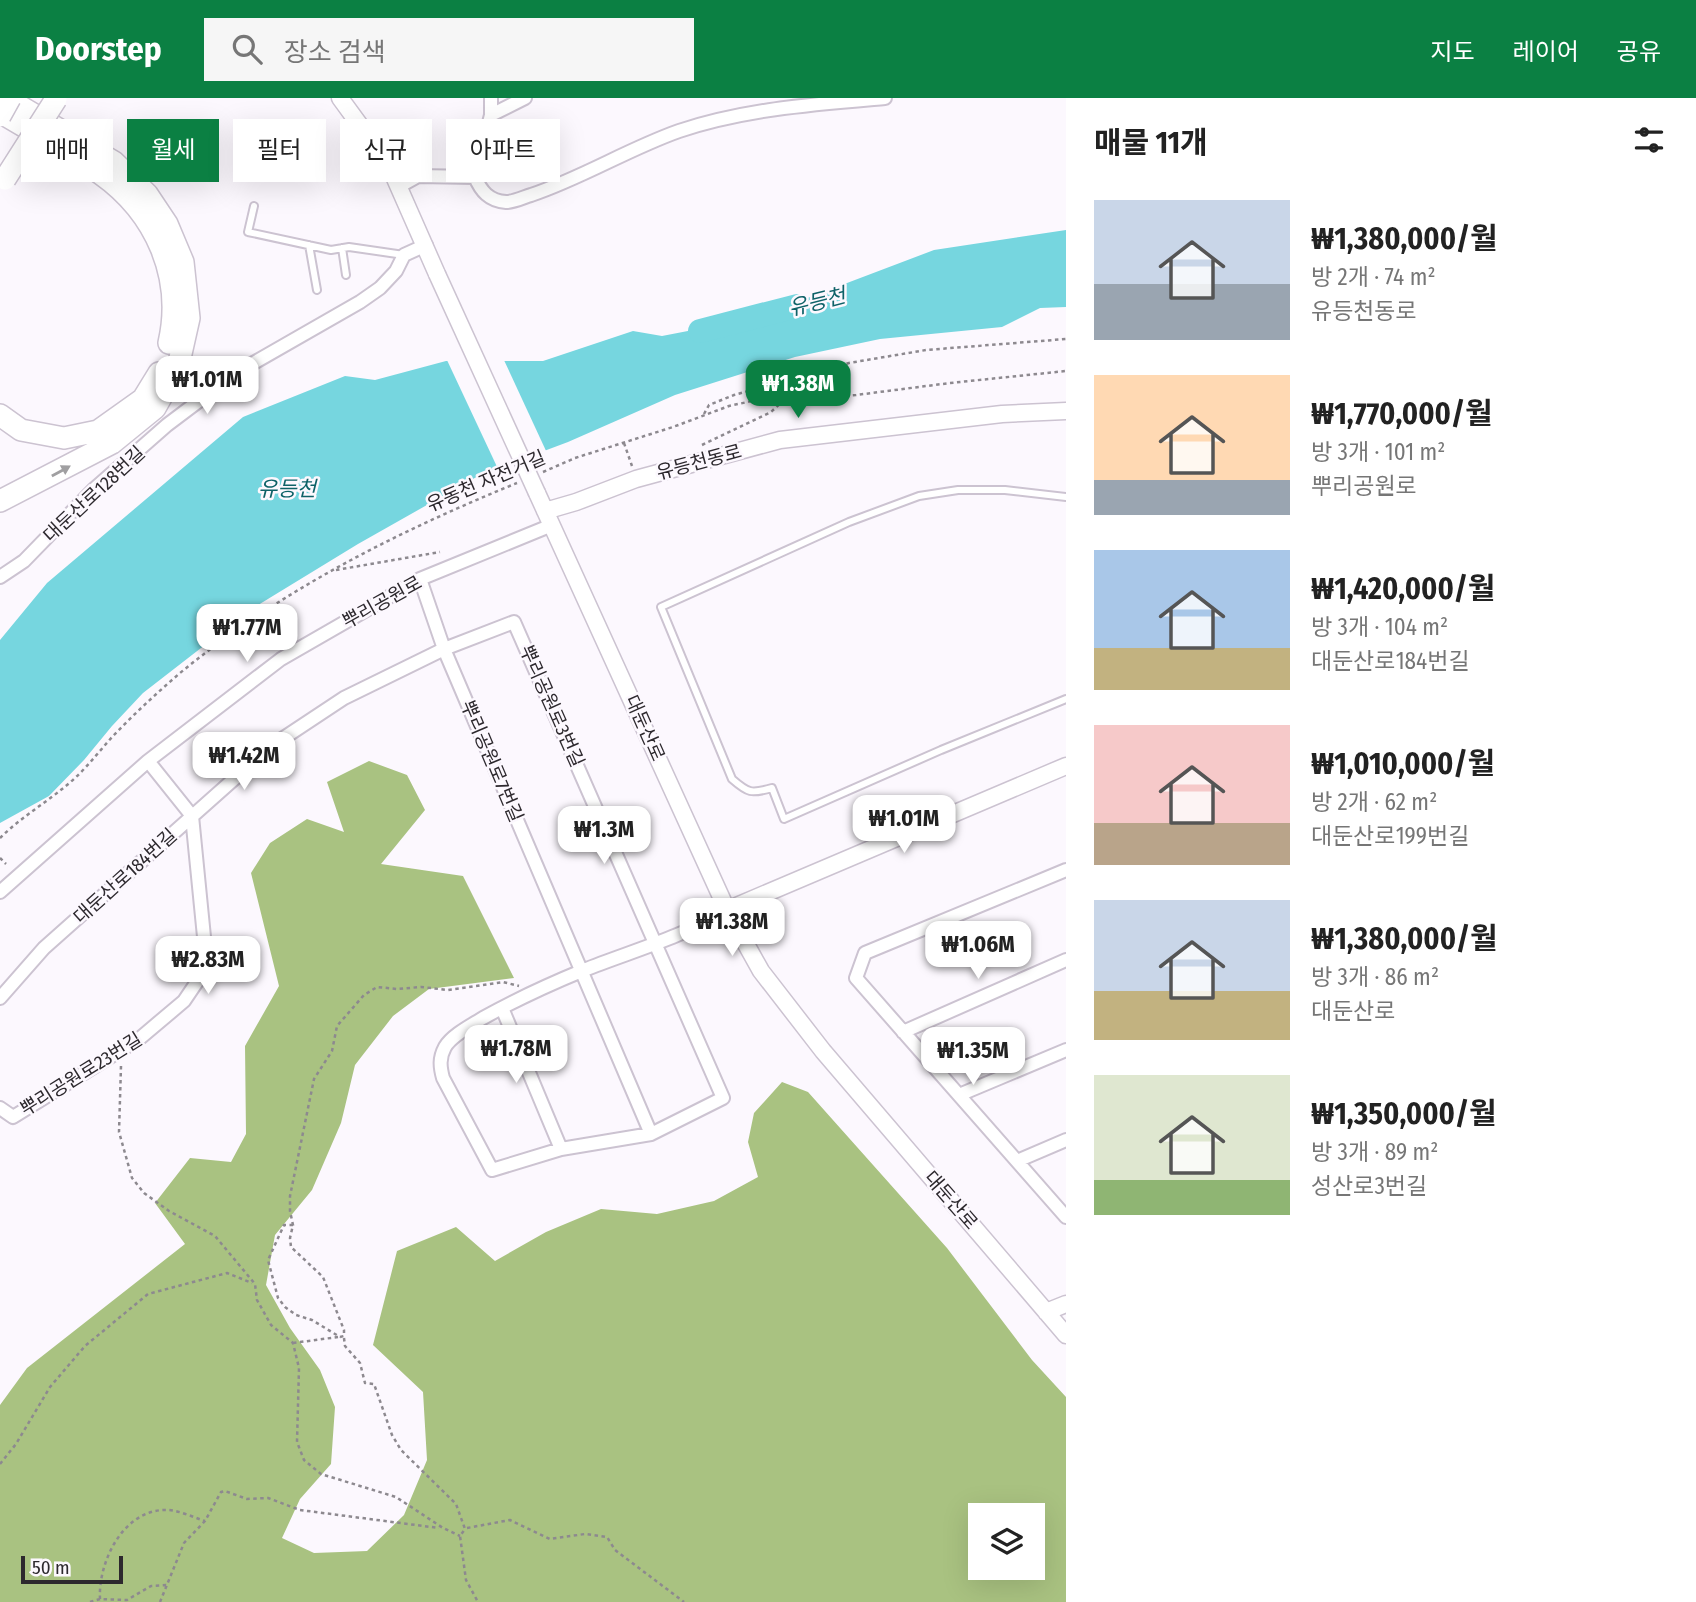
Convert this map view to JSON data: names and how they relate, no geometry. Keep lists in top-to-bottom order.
{
  "streets": {
    "main road": ["유등천동로", "대둔산로"],
    "street": [
      "대둔산로128번길",
      "뿌리공원로",
      "뿌리공원로3번길",
      "뿌리공원로7번길",
      "대둔산로184번길",
      "뿌리공원로23번길"
    ],
    "path": ["유동천 자전거길"]
  },
  "crossings": [
    ["유등천동로", "뿌리공원로"],
    ["유등천동로", "대둔산로"],
    ["뿌리공원로", "대둔산로"],
    ["뿌리공원로", "뿌리공원로7번길"],
    ["뿌리공원로3번길", "뿌리공원로7번길"],
    ["뿌리공원로3번길", "대둔산로184번길"],
    ["뿌리공원로7번길", "대둔산로184번길"],
    ["대둔산로184번길", "뿌리공원로23번길"]
  ],
  "water": ["유등천"],
  "scale_bar": "50 m",
  "page": {
    "header": "Doorstep",
    "search": "장소 검색",
    "nav": ["지도", "레이어", "공유"],
    "heading": "매물 11개",
    "chip": [
      "매매",
      "월세",
      "필터",
      "신규",
      "아파트"
    ],
    "list": [
      {
        "name": "₩1,380,000/월",
        "note": "방 2개 · 74 m² · 유등천동로"
      },
      {
        "name": "₩1,770,000/월",
        "note": "방 3개 · 101 m² · 뿌리공원로"
      },
      {
        "name": "₩1,420,000/월",
        "note": "방 3개 · 104 m² · 대둔산로184번길"
      },
      {
        "name": "₩1,010,000/월",
        "note": "방 2개 · 62 m² · 대둔산로199번길"
      },
      {
        "name": "₩1,380,000/월",
        "note": "방 3개 · 86 m² · 대둔산로"
      },
      {
        "name": "₩1,350,000/월",
        "note": "방 3개 · 89 m² · 성산로3번길"
      }
    ],
    "price": [
      "₩1.01M",
      "₩1.38M",
      "₩1.77M",
      "₩1.42M",
      "₩1.01M",
      "₩1.3M",
      "₩1.38M",
      "₩1.06M",
      "₩2.83M",
      "₩1.78M",
      "₩1.35M"
    ],
    "scale": "50 m"
  }
}
